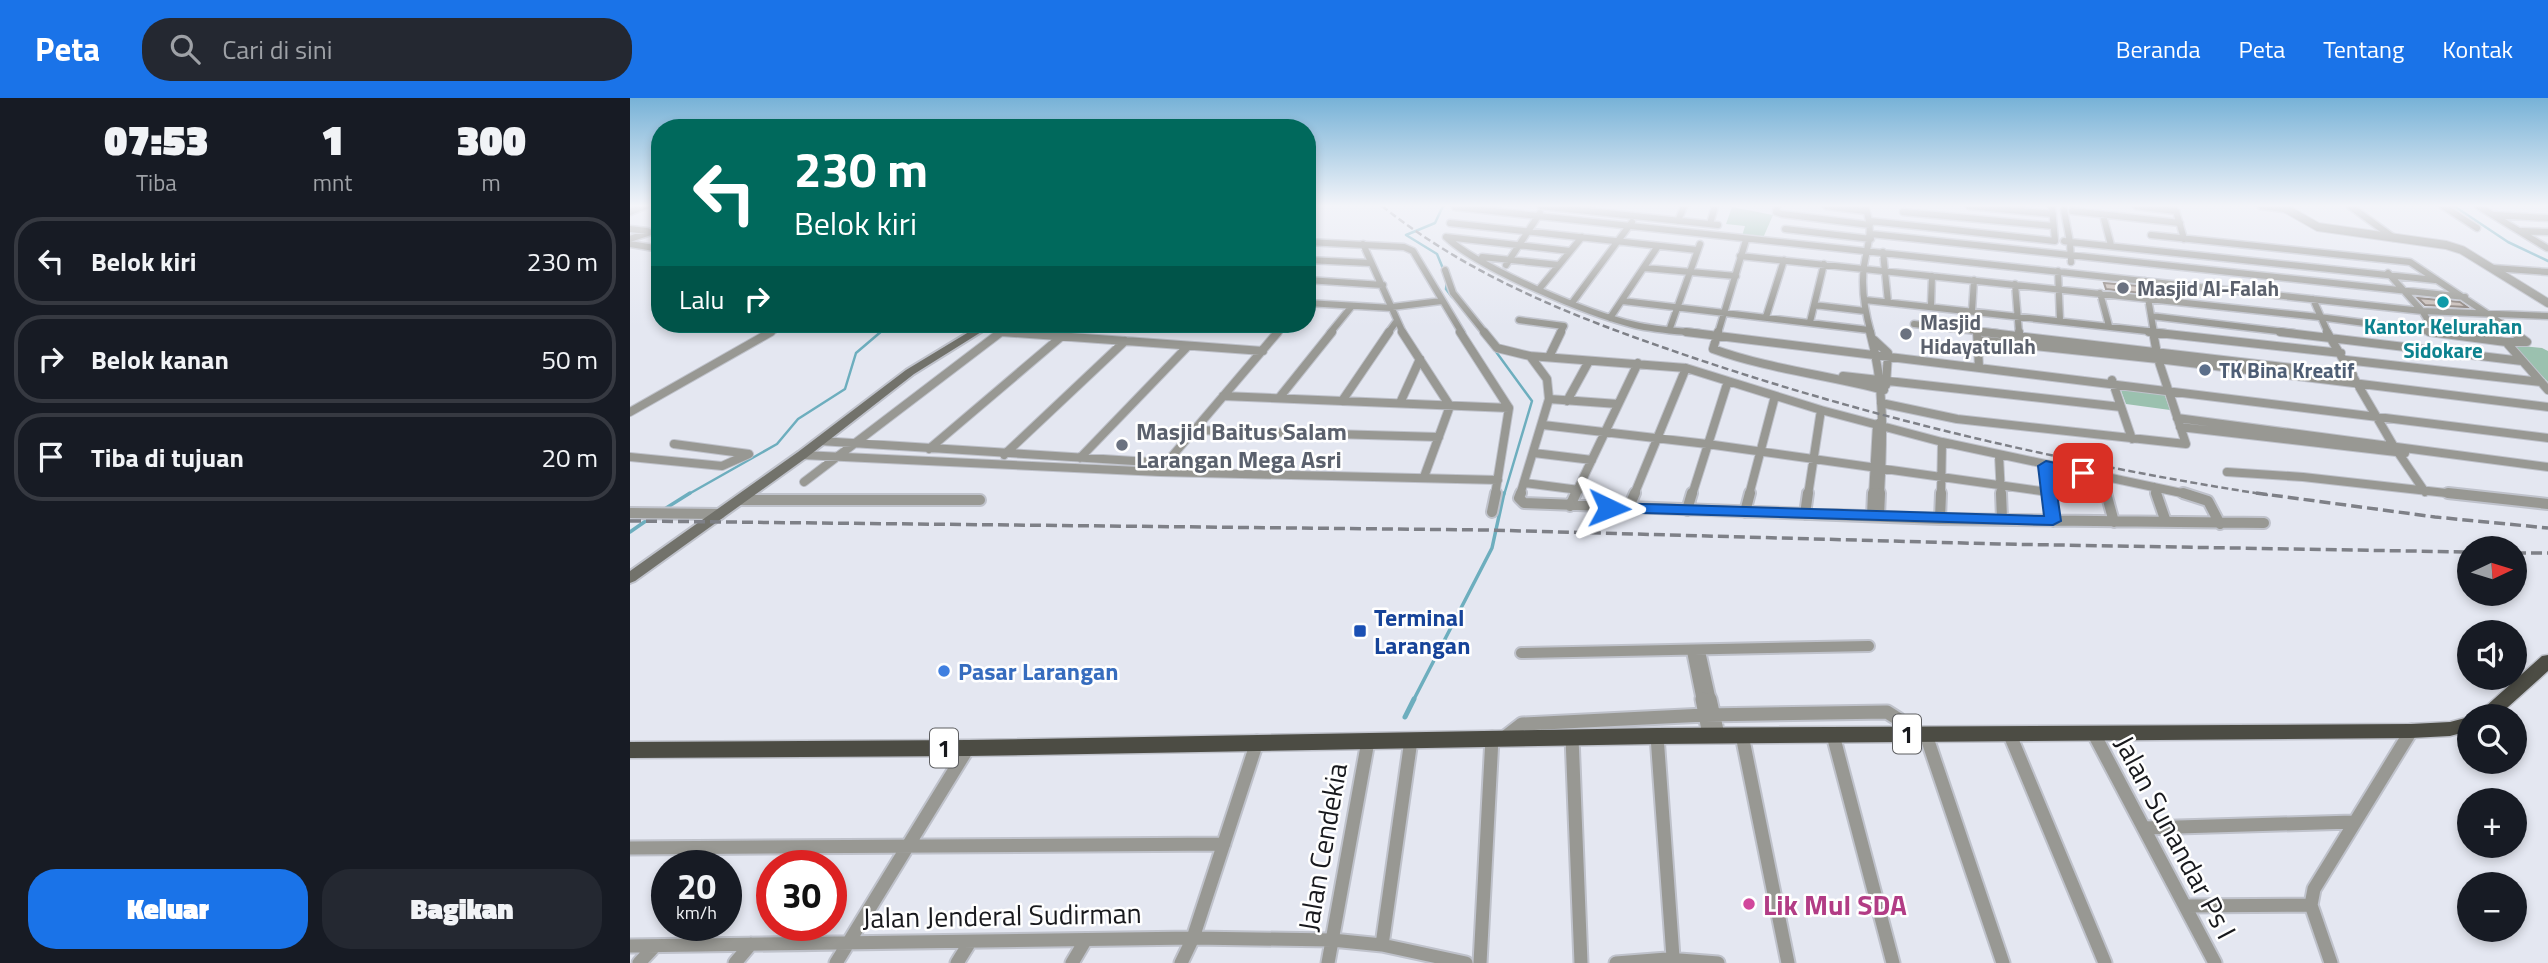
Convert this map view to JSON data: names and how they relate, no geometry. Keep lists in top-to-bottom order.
{
  "streets": {
    "highway": ["1"],
    "street": ["Jalan Sunandar Ps I", "Jalan Cendekia", "Jalan Jenderal Sudirman"]
  },
  "crossings": [
    ["1", "Jalan Sunandar Ps I"],
    ["1", "Jalan Cendekia"],
    ["Jalan Cendekia", "Jalan Jenderal Sudirman"]
  ],
  "places": {
    "other": [
      "Masjid Al-Falah",
      "Kantor Kelurahan Sidokare",
      "Masjid Hidayatullah",
      "TK Bina Kreatif",
      "Masjid Baitus Salam Larangan Mega Asri",
      "Pasar Larangan",
      "Lik Mul SDA"
    ],
    "transit": ["Terminal Larangan"]
  },
  "north": "right",
  "page": {
    "header": "Peta",
    "search": "Cari di sini",
    "nav": [
      "Beranda",
      "Peta",
      "Tentang",
      "Kontak"
    ],
    "eta": [
      "07:53",
      "Tiba",
      "1",
      "mnt",
      "300",
      "m"
    ],
    "turn": ["230 m", "Belok kiri"],
    "list": [
      {
        "name": "Belok kiri",
        "value": "230 m"
      },
      {
        "name": "Belok kanan",
        "value": "50 m"
      },
      {
        "name": "Tiba di tujuan",
        "value": "20 m"
      }
    ],
    "then": "Lalu",
    "map_buttons": ["+", "−"],
    "speed": "20 km/h",
    "limit": "30",
    "buttons": ["Keluar", "Bagikan"]
  }
}
